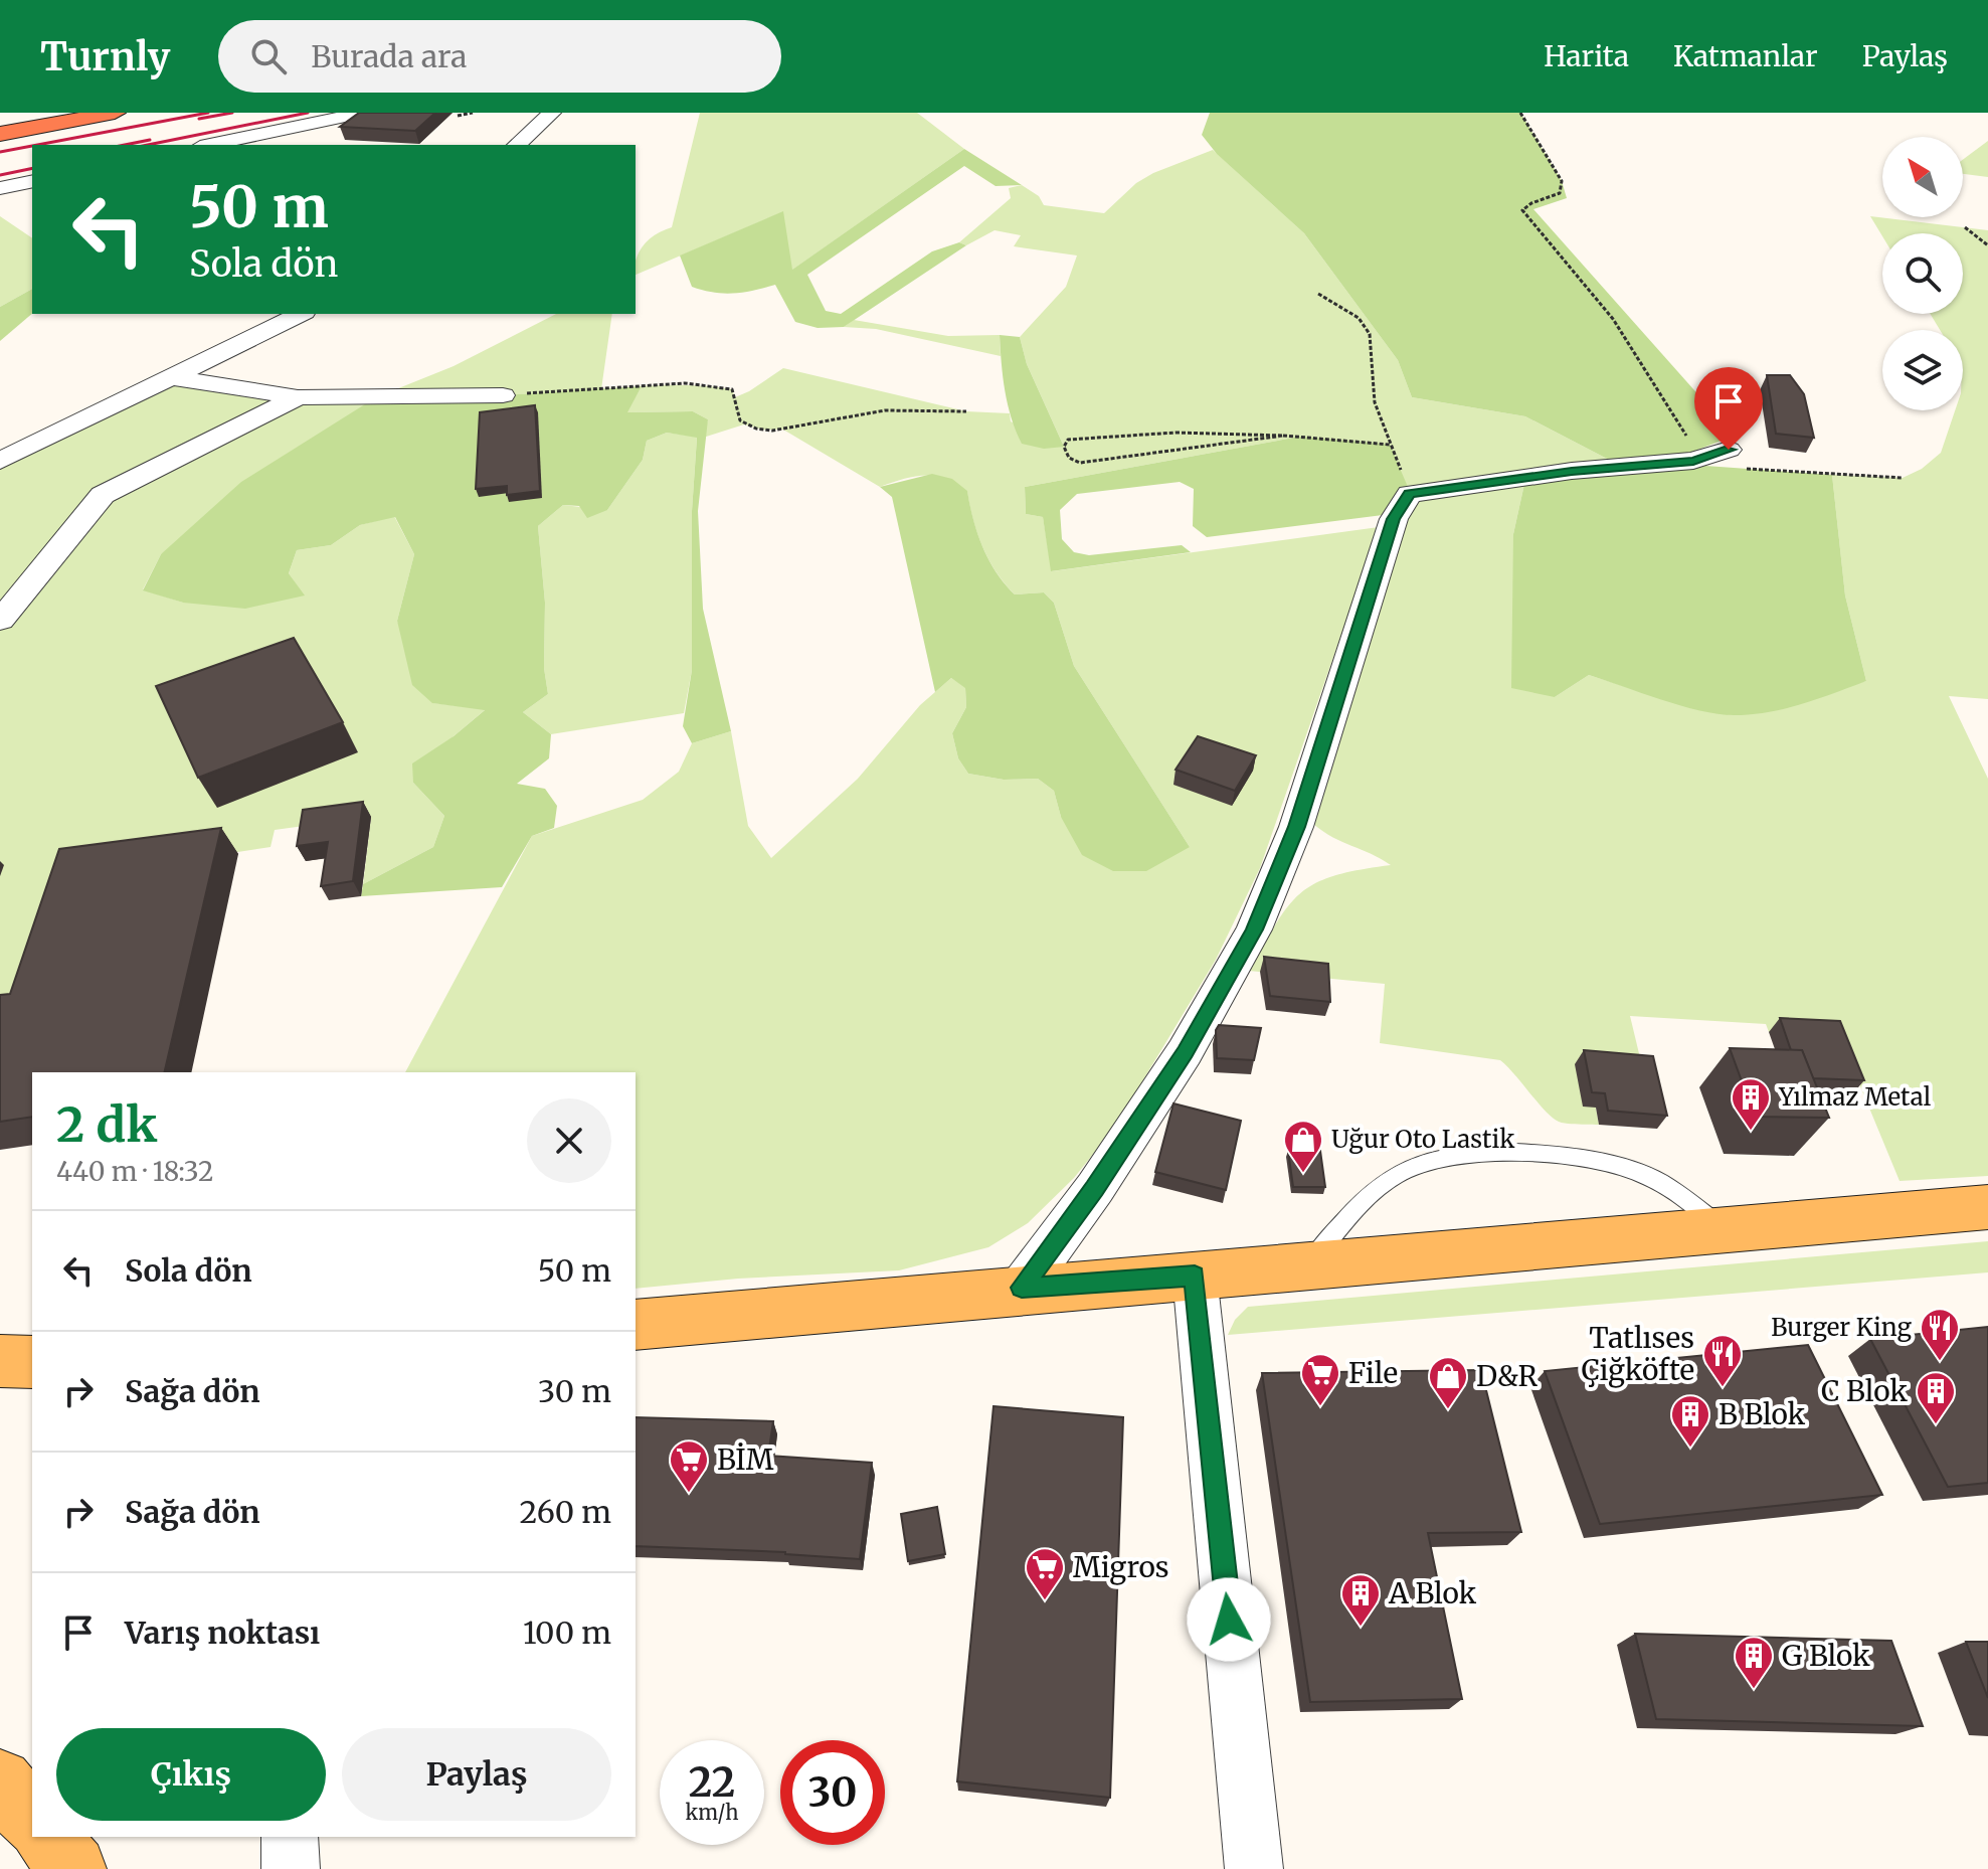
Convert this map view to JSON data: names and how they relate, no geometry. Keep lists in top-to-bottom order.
{
  "places": {
    "building": [
      "Yılmaz Metal",
      "C Blok",
      "B Blok",
      "A Blok",
      "G Blok"
    ],
    "shop": ["Uğur Oto Lastik", "D&R"],
    "restaurant": ["Burger King", "Tatlıses Çiğköfte"],
    "supermarket": ["File", "BİM", "Migros"]
  },
  "north": "top left",
  "page": {
    "header": "Turnly",
    "search": "Burada ara",
    "nav": ["Harita", "Katmanlar", "Paylaş"],
    "turn": ["50 m", "Sola dön"],
    "heading": ["2 dk", "440 m · 18:32"],
    "list": [
      {
        "name": "Sola dön",
        "value": "50 m"
      },
      {
        "name": "Sağa dön",
        "value": "30 m"
      },
      {
        "name": "Sağa dön",
        "value": "260 m"
      },
      {
        "name": "Varış noktası",
        "value": "100 m"
      }
    ],
    "buttons": ["Çıkış", "Paylaş"],
    "speed": "22 km/h",
    "limit": "30"
  }
}
